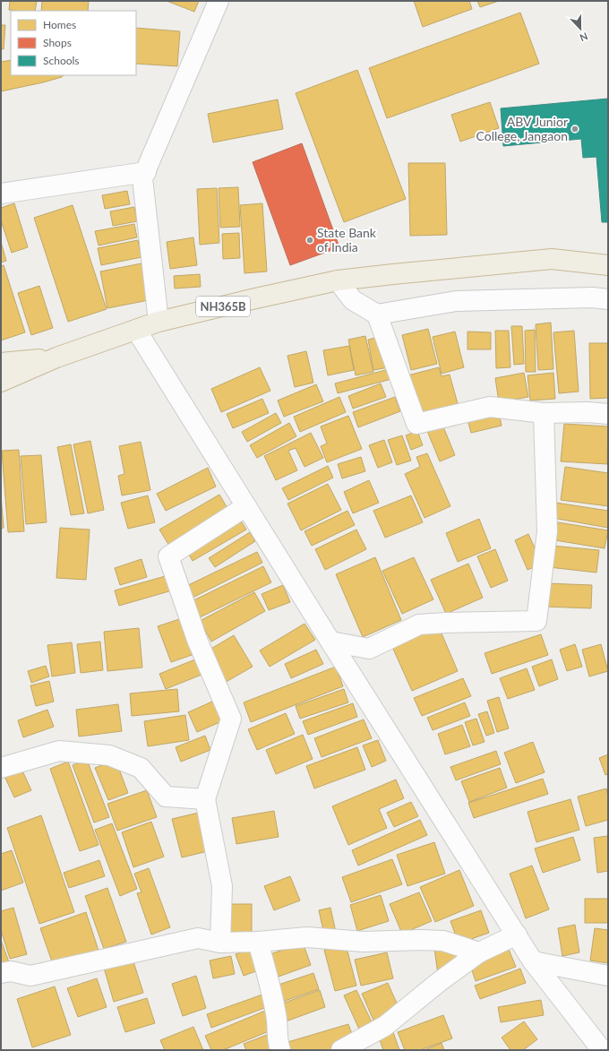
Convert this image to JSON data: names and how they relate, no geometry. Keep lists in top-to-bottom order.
{
  "streets": {
    "highway": ["NH365B"]
  },
  "places": ["ABV Junior College, Jangaon", "State Bank of India"],
  "legend": ["Homes", "Shops", "Schools"],
  "north": "bottom"
}
